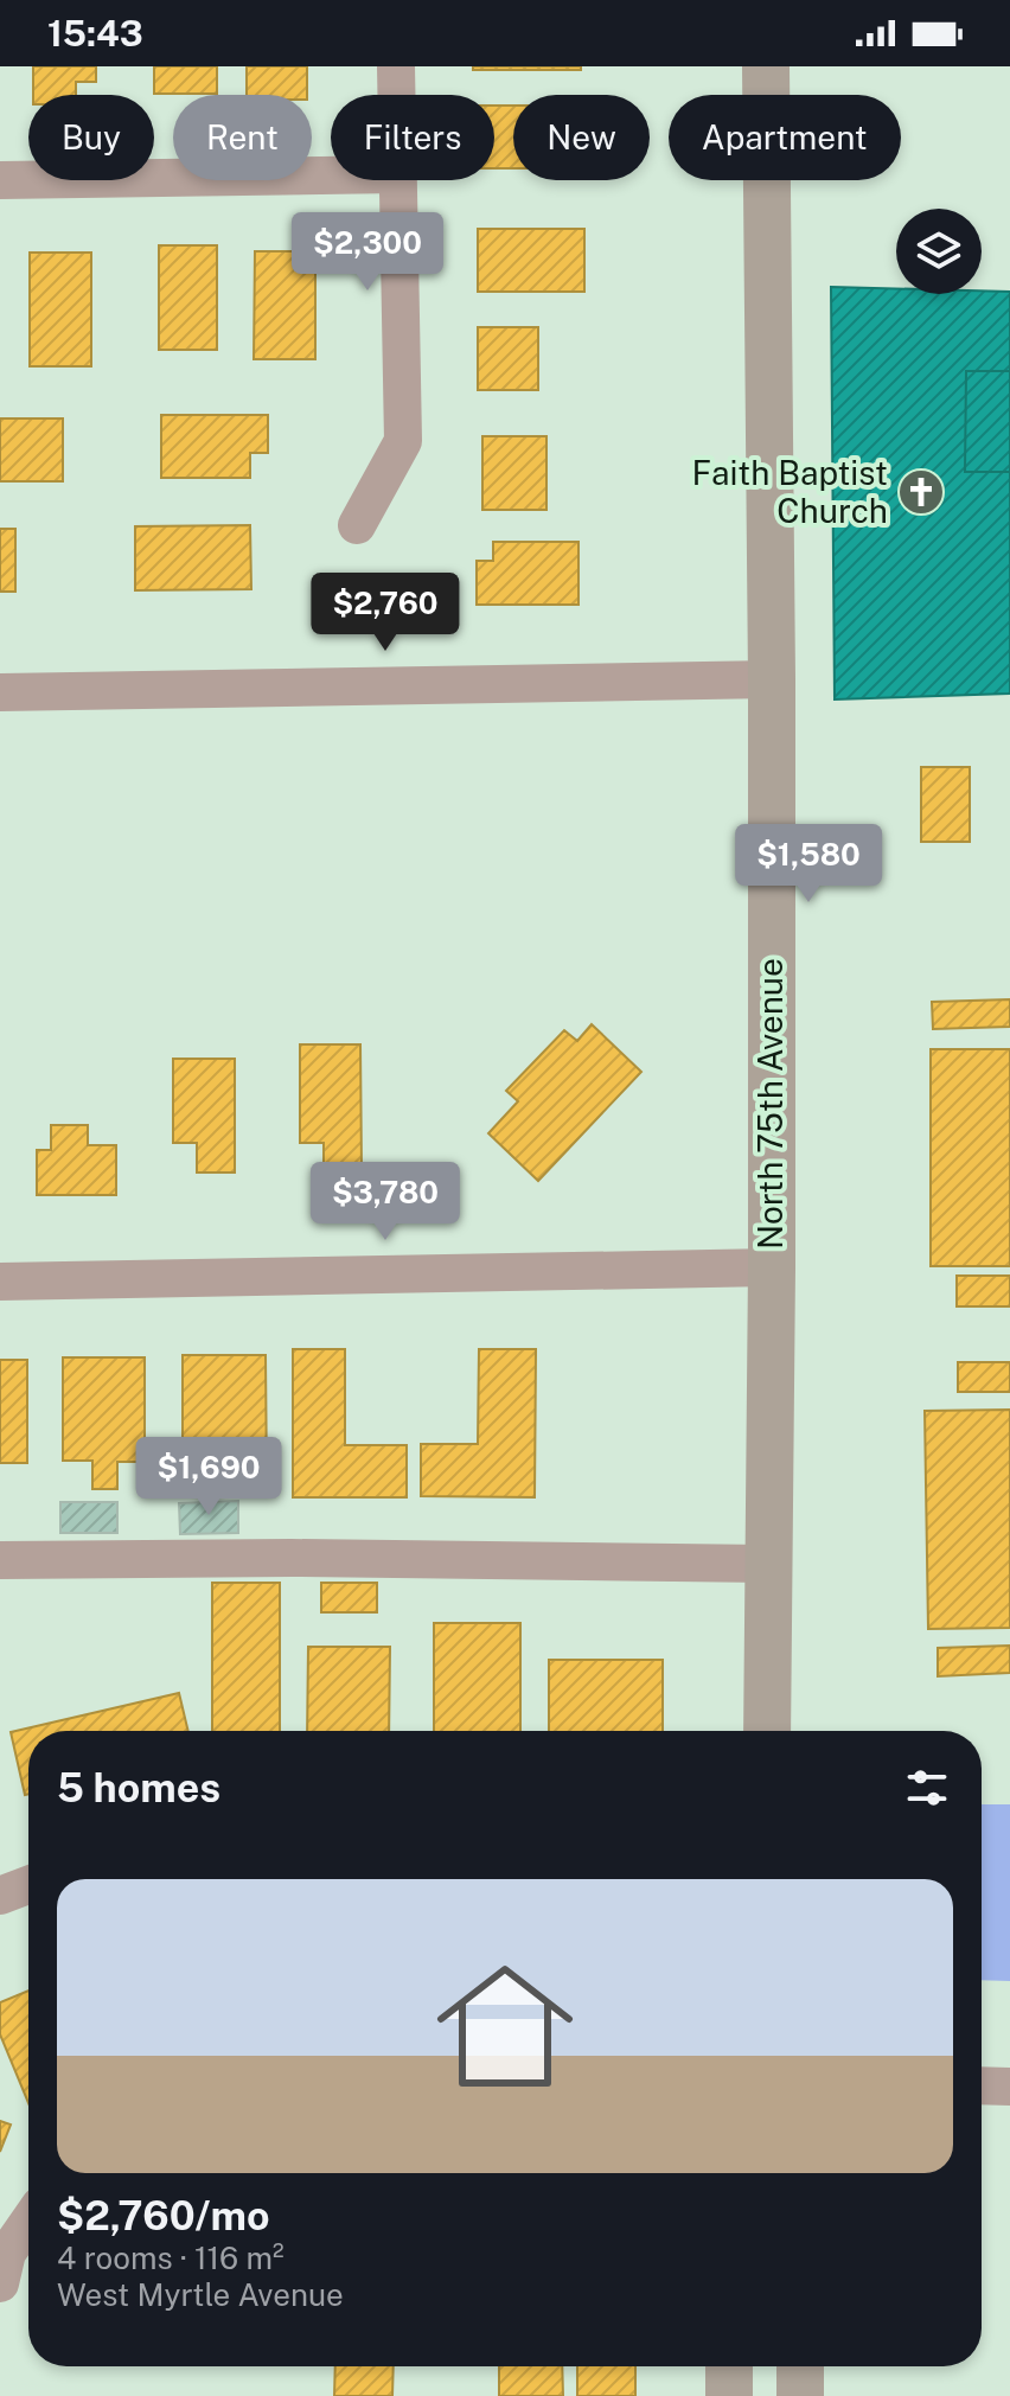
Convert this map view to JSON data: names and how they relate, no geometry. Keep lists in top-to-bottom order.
{
  "streets": {
    "main road": ["North 75th Avenue"]
  },
  "places": {
    "church": ["Faith Baptist Church"]
  },
  "page": {
    "status": "15:43",
    "chip": [
      "Buy",
      "Rent",
      "Filters",
      "New",
      "Apartment"
    ],
    "price": [
      "$2,300",
      "$2,760",
      "$1,580",
      "$3,780",
      "$1,690"
    ],
    "heading": "5 homes",
    "list": [
      {
        "name": "$2,760/mo",
        "note": "4 rooms · 116 m² · West Myrtle Avenue"
      }
    ]
  }
}
